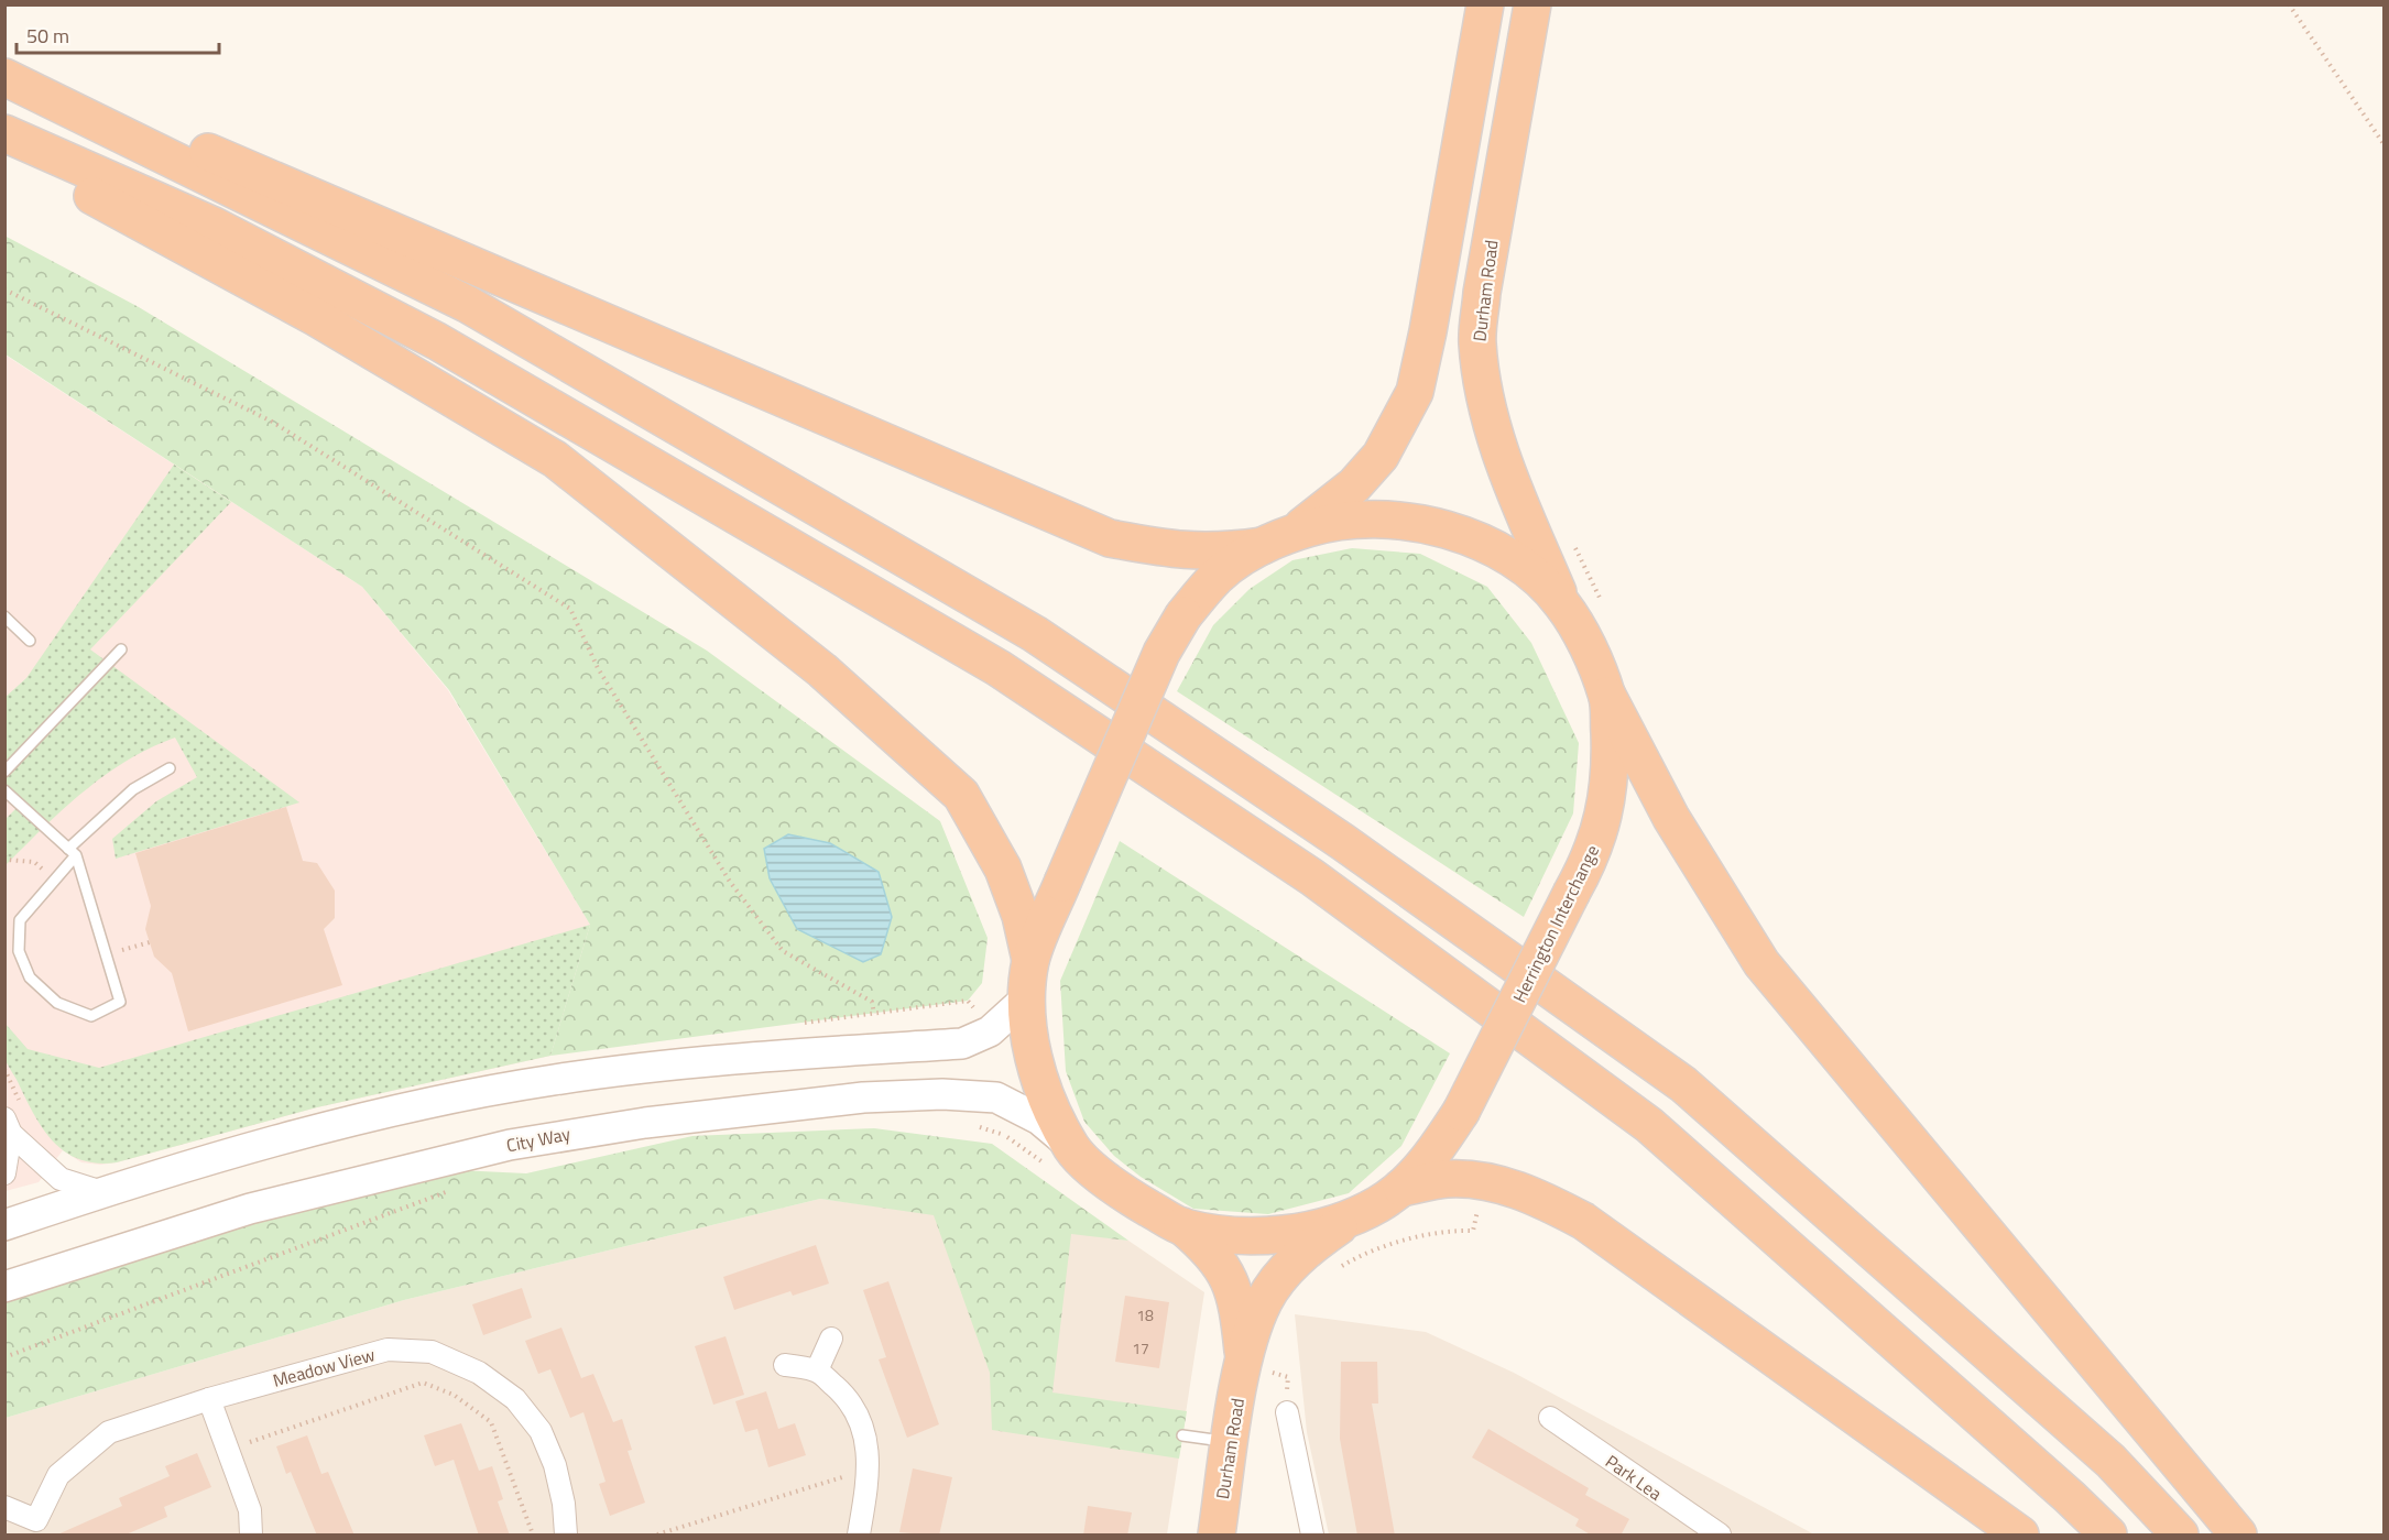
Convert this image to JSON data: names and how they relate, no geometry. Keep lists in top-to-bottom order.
{
  "streets": {
    "highway": ["Durham Road", "Herrington Interchange"],
    "main road": ["City Way"],
    "street": ["Meadow View", "Park Lea"]
  },
  "crossings": [
    ["Durham Road", "Herrington Interchange"],
    ["Herrington Interchange", "City Way"]
  ],
  "house_numbers": ["18", "17"],
  "scale_bar": "50 m"
}
